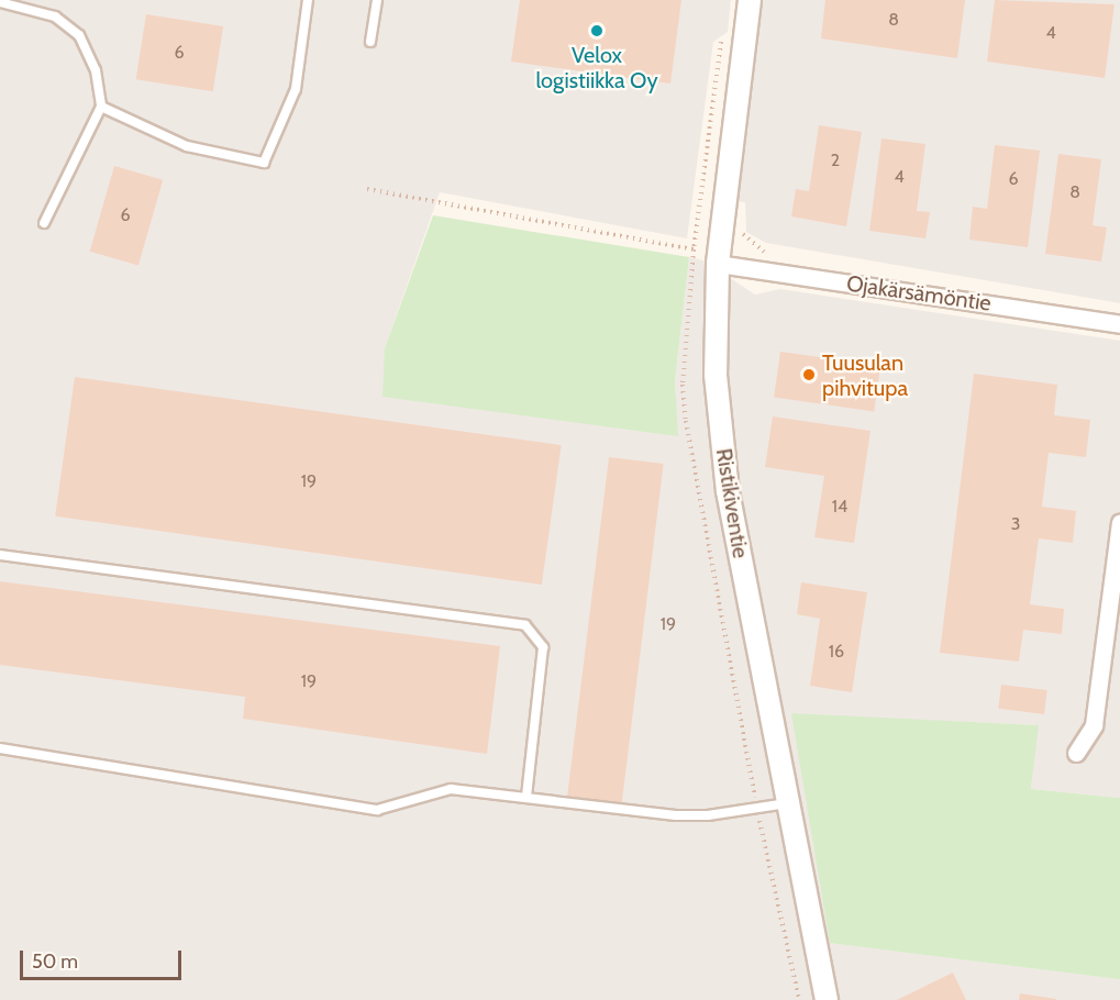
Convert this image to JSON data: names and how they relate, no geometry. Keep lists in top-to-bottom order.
{
  "streets": {
    "street": ["Ojakärsämöntie", "Ristikiventie"]
  },
  "crossings": [
    ["Ojakärsämöntie", "Ristikiventie"]
  ],
  "places": ["Velox logistiikka Oy", "Tuusulan pihvitupa"],
  "house_numbers": [
    "8",
    "4",
    "6",
    "2",
    "4",
    "6",
    "8",
    "6",
    "19",
    "14",
    "3",
    "19",
    "16",
    "19"
  ],
  "scale_bar": "50 m"
}
